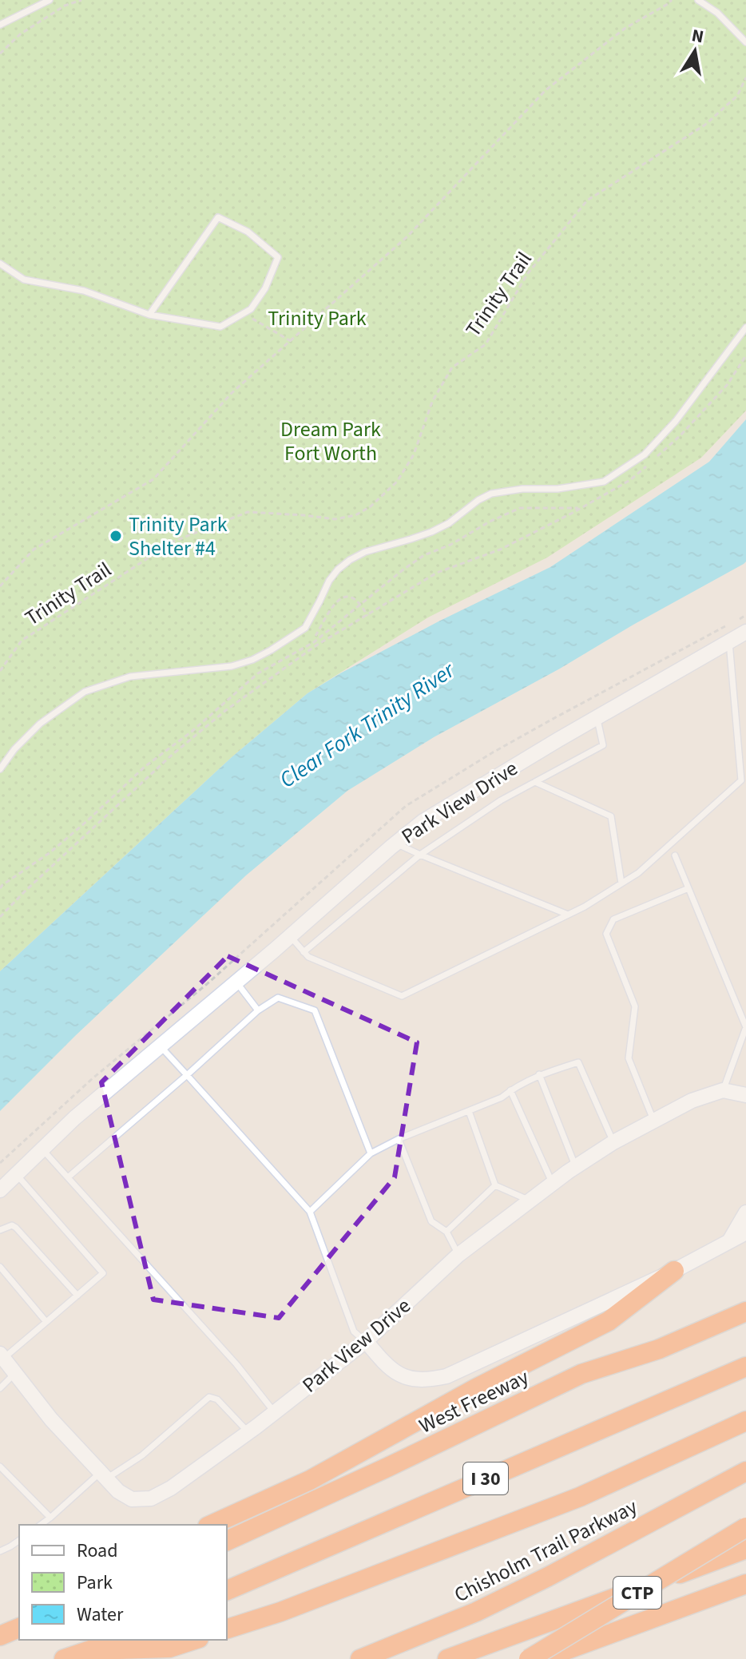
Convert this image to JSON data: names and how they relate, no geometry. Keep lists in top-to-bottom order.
{
  "streets": {
    "highway": [
      "West Freeway",
      "I 30",
      "Chisholm Trail Parkway",
      "CTP"
    ],
    "street": ["Park View Drive"],
    "path": ["Trinity Trail"]
  },
  "crossings": [
    ["Park View Drive", "West Freeway"]
  ],
  "water": ["Clear Fork Trinity River"],
  "parks": ["Trinity Park", "Dream Park Fort Worth"],
  "places": ["Trinity Park Shelter #4"],
  "legend": ["Road", "Park", "Water"],
  "north": "top"
}
